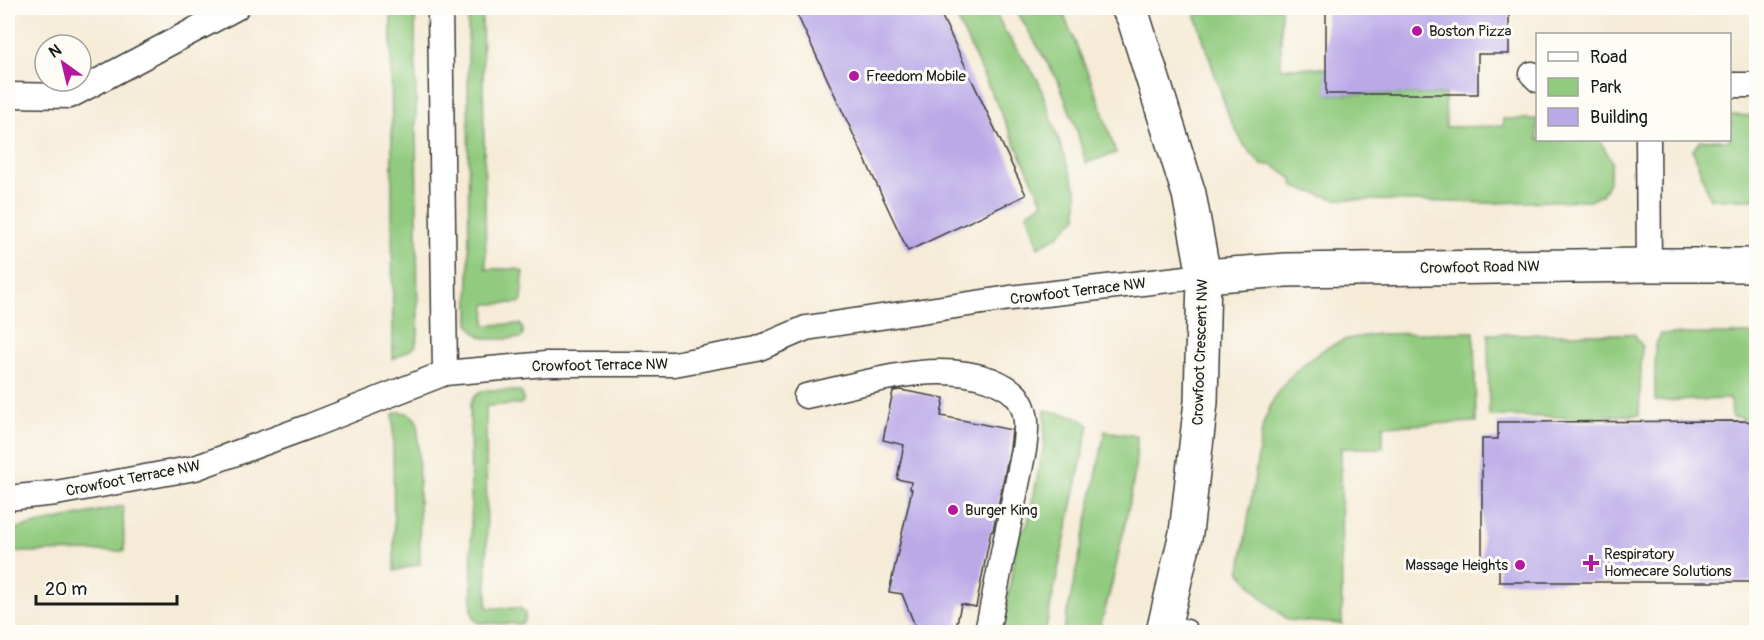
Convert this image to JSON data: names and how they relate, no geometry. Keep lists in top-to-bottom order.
{
  "streets": {
    "street": ["Crowfoot Road NW", "Crowfoot Crescent NW"],
    "lane": ["Crowfoot Terrace NW"]
  },
  "crossings": [
    ["Crowfoot Road NW", "Crowfoot Terrace NW"],
    ["Crowfoot Road NW", "Crowfoot Crescent NW"],
    ["Crowfoot Terrace NW", "Crowfoot Crescent NW"]
  ],
  "places": {
    "other": [
      "Boston Pizza",
      "Freedom Mobile",
      "Burger King",
      "Massage Heights"
    ],
    "health": ["Respiratory Homecare Solutions"]
  },
  "legend": ["Road", "Park", "Building"],
  "scale_bar": "20 m",
  "north": "top left"
}
